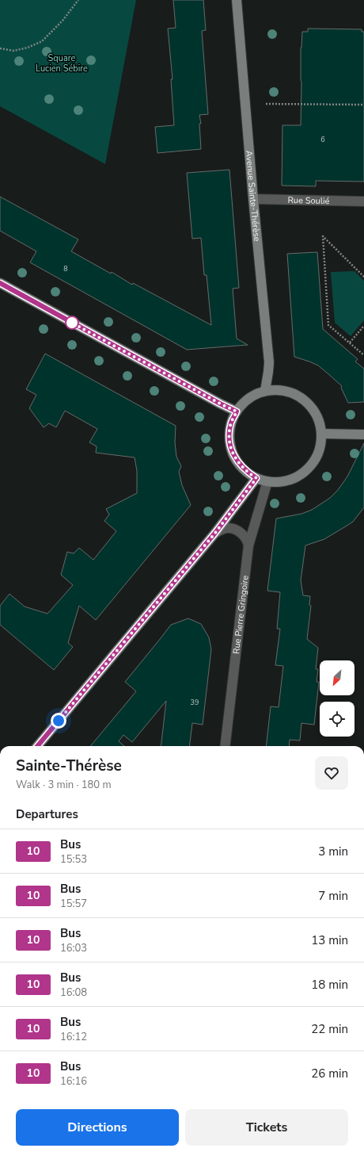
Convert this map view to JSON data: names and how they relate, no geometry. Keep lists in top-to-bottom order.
{
  "streets": {
    "street": ["Avenue Sainte-Thérèse", "Rue Soulié", "Rue Pierre Gringoire"]
  },
  "crossings": [
    ["Avenue Sainte-Thérèse", "Rue Soulié"],
    ["Avenue Sainte-Thérèse", "Rue Pierre Gringoire"]
  ],
  "parks": ["Square Lucien Sébire"],
  "lines": ["bus line 10"],
  "house_numbers": ["6", "8", "39"],
  "north": "bottom left",
  "page": {
    "heading": [
      ["Sainte-Thérèse", "Walk · 3 min · 180 m"],
      "Departures"
    ],
    "list": [
      {
        "mark": "10",
        "name": "Bus",
        "note": "15:53",
        "value": "3 min"
      },
      {
        "mark": "10",
        "name": "Bus",
        "note": "15:57",
        "value": "7 min"
      },
      {
        "mark": "10",
        "name": "Bus",
        "note": "16:03",
        "value": "13 min"
      },
      {
        "mark": "10",
        "name": "Bus",
        "note": "16:08",
        "value": "18 min"
      },
      {
        "mark": "10",
        "name": "Bus",
        "note": "16:12",
        "value": "22 min"
      },
      {
        "mark": "10",
        "name": "Bus",
        "note": "16:16",
        "value": "26 min"
      }
    ],
    "buttons": ["Directions", "Tickets"]
  }
}
